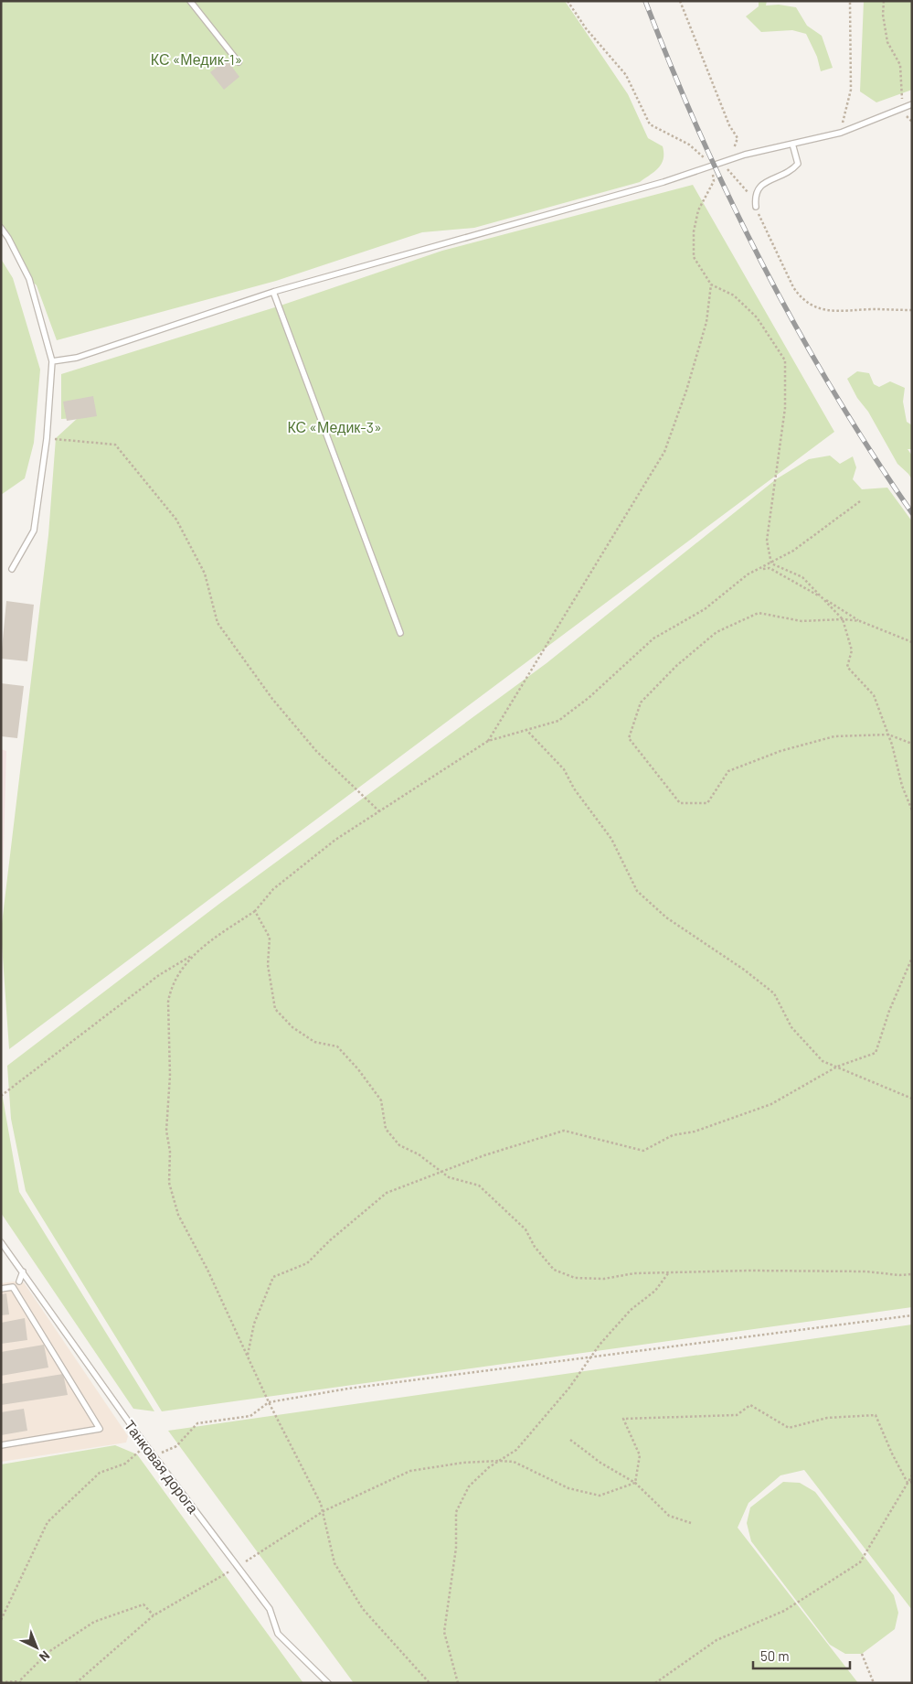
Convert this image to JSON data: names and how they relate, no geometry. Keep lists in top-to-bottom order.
{
  "streets": {
    "lane": ["Танковая дорога"]
  },
  "parks": ["КС «Медик-1»", "КС «Медик-3»"],
  "scale_bar": "50 m",
  "north": "bottom right"
}
